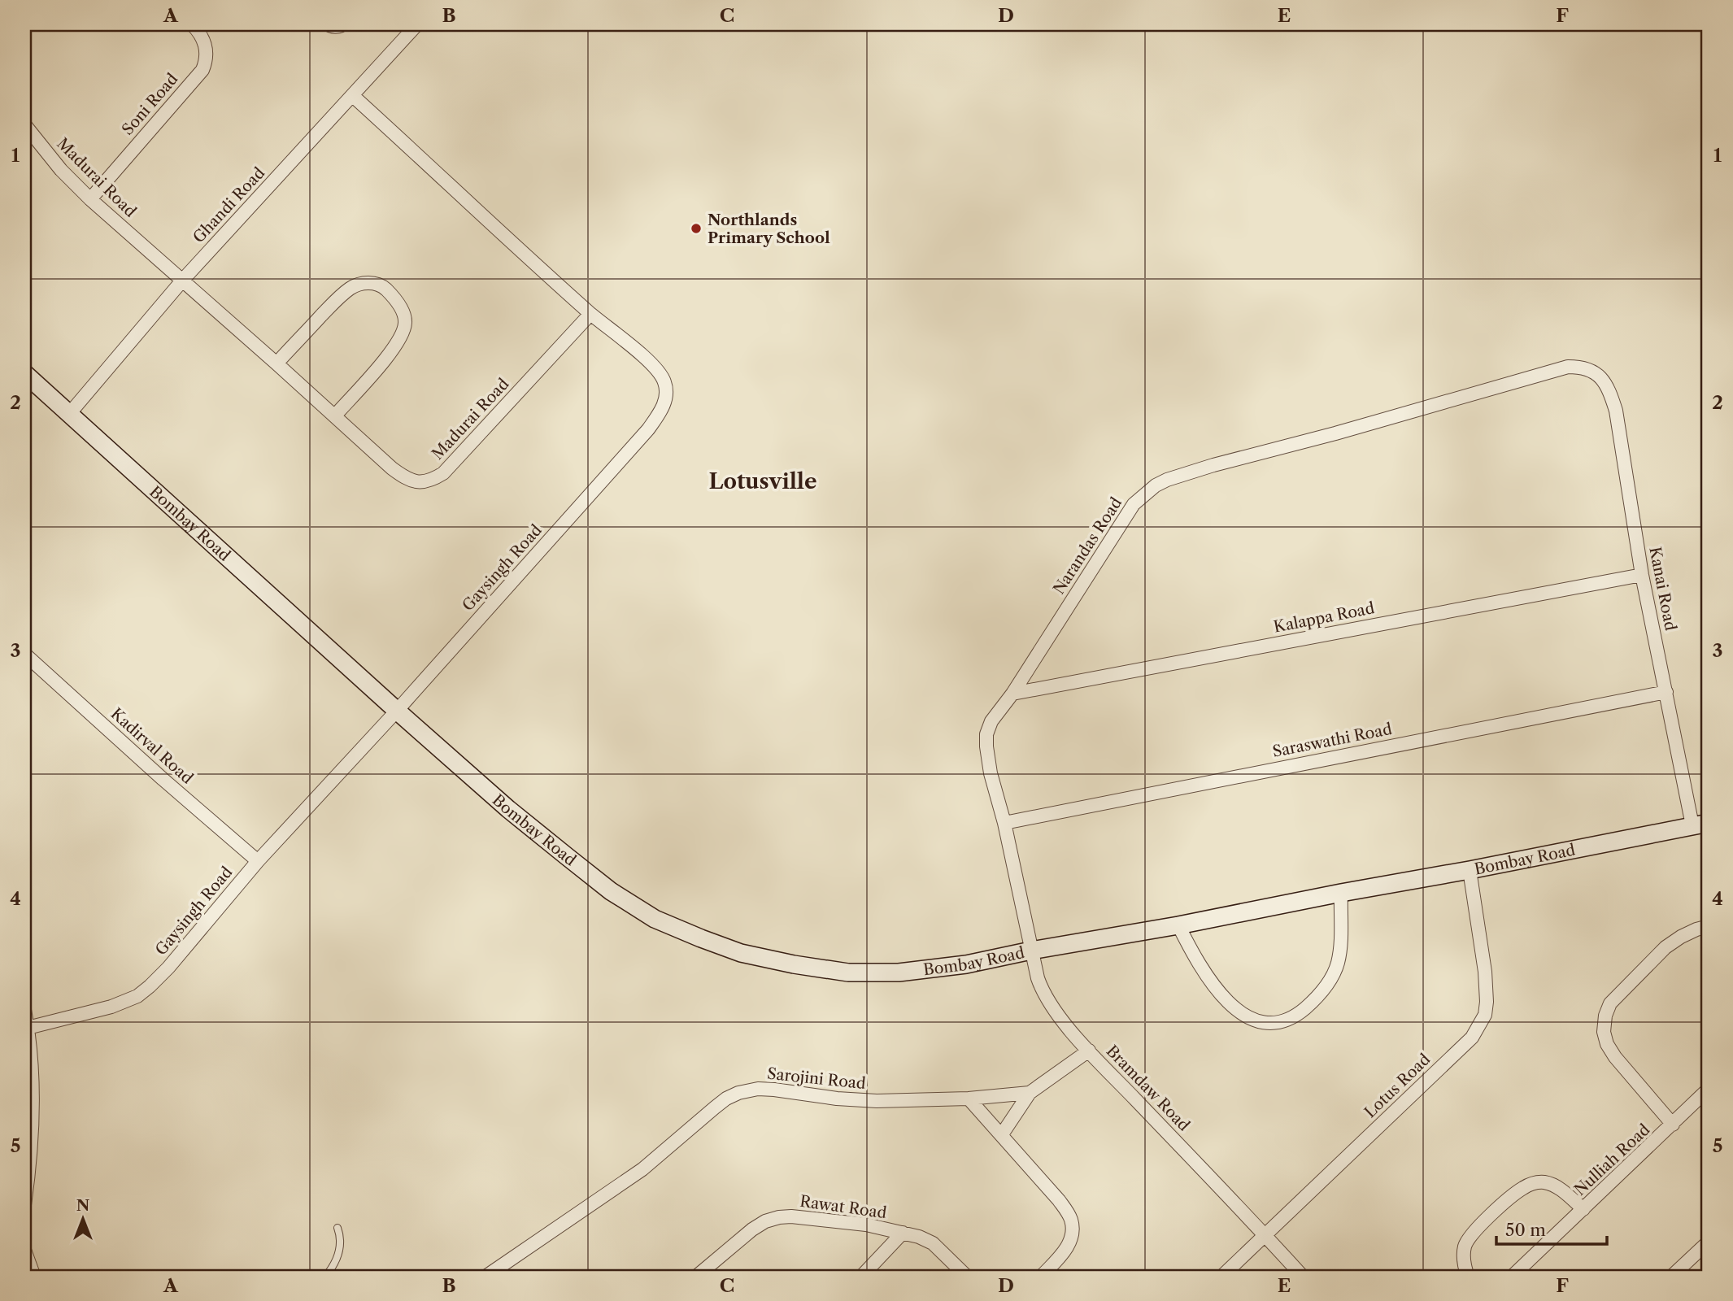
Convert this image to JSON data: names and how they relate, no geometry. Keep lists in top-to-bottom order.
{
  "streets": {
    "street": [
      "Soni Road",
      "Madurai Road",
      "Ghandi Road",
      "Bombay Road",
      "Narandas Road",
      "Gaysingh Road",
      "Kanai Road",
      "Kalappa Road",
      "Saraswathi Road",
      "Kadirval Road",
      "Sarojini Road",
      "Lotus Road",
      "Bramdaw Road",
      "Nulliah Road",
      "Rawat Road"
    ]
  },
  "crossings": [
    ["Soni Road", "Madurai Road"],
    ["Madurai Road", "Ghandi Road"],
    ["Madurai Road", "Gaysingh Road"],
    ["Ghandi Road", "Bombay Road"],
    ["Ghandi Road", "Gaysingh Road"],
    ["Bombay Road", "Narandas Road"],
    ["Bombay Road", "Gaysingh Road"],
    ["Bombay Road", "Kanai Road"],
    ["Bombay Road", "Lotus Road"],
    ["Bombay Road", "Bramdaw Road"],
    ["Narandas Road", "Kanai Road"],
    ["Narandas Road", "Kalappa Road"],
    ["Narandas Road", "Saraswathi Road"],
    ["Narandas Road", "Bramdaw Road"],
    ["Gaysingh Road", "Kadirval Road"],
    ["Kanai Road", "Kalappa Road"],
    ["Kanai Road", "Saraswathi Road"],
    ["Lotus Road", "Bramdaw Road"]
  ],
  "districts": ["Lotusville"],
  "places": ["Northlands Primary School"],
  "scale_bar": "50 m",
  "north": "top",
  "grid": {
    "columns": [
      "A",
      "B",
      "C",
      "D",
      "E",
      "F"
    ],
    "rows": [
      "1",
      "2",
      "3",
      "4",
      "5"
    ]
  }
}
